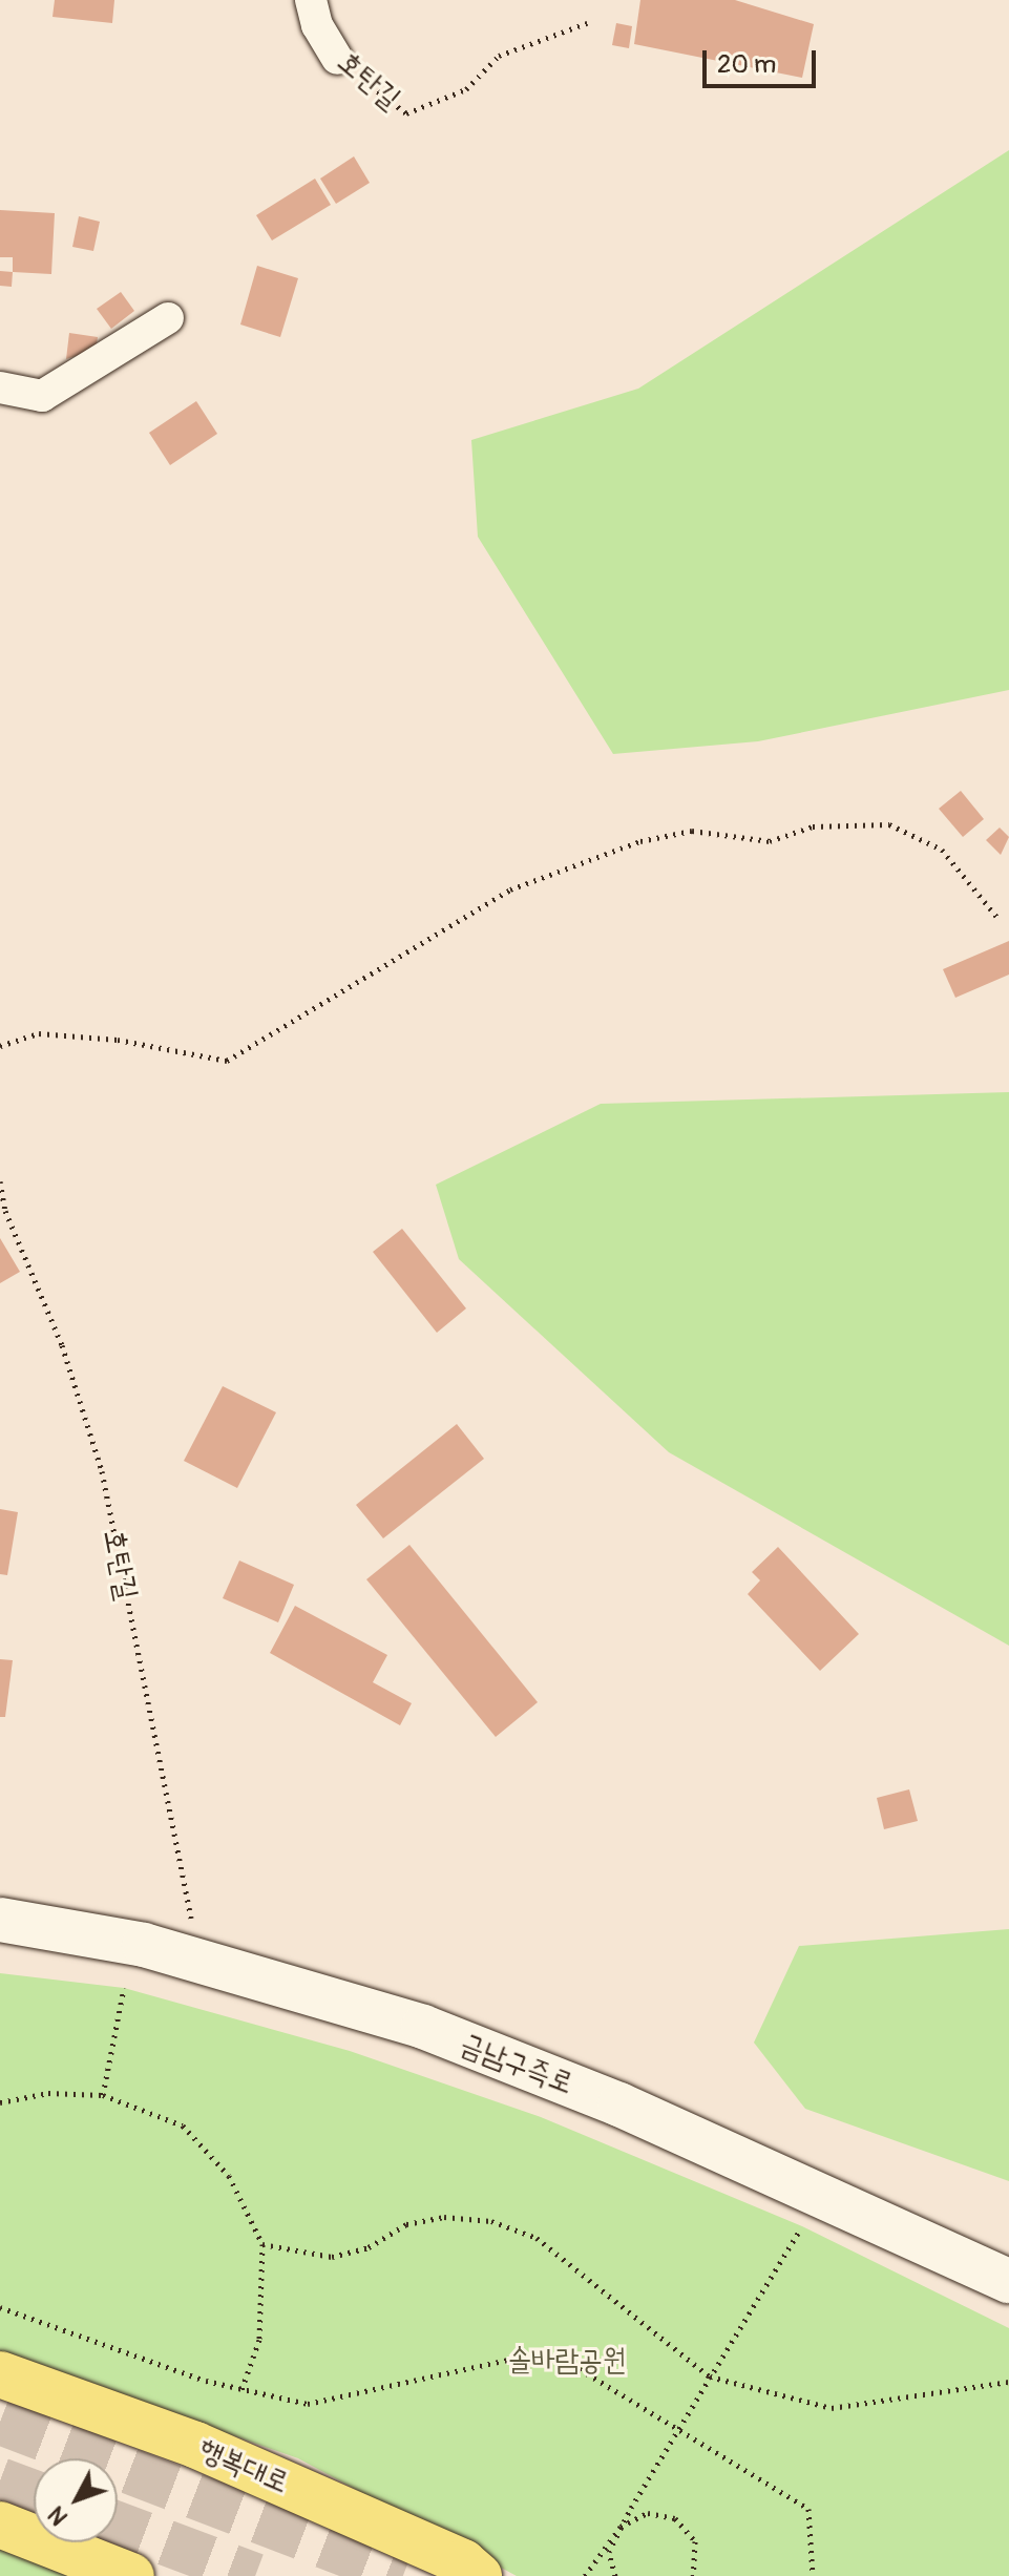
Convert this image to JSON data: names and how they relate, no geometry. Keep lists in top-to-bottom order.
{
  "streets": {
    "highway": ["행복대로"],
    "main road": ["금남구즉로"],
    "street": ["호탄길"]
  },
  "crossings": [
    ["호탄길", "금남구즉로"]
  ],
  "parks": ["솔바람공원"],
  "scale_bar": "20 m",
  "north": "bottom left"
}
